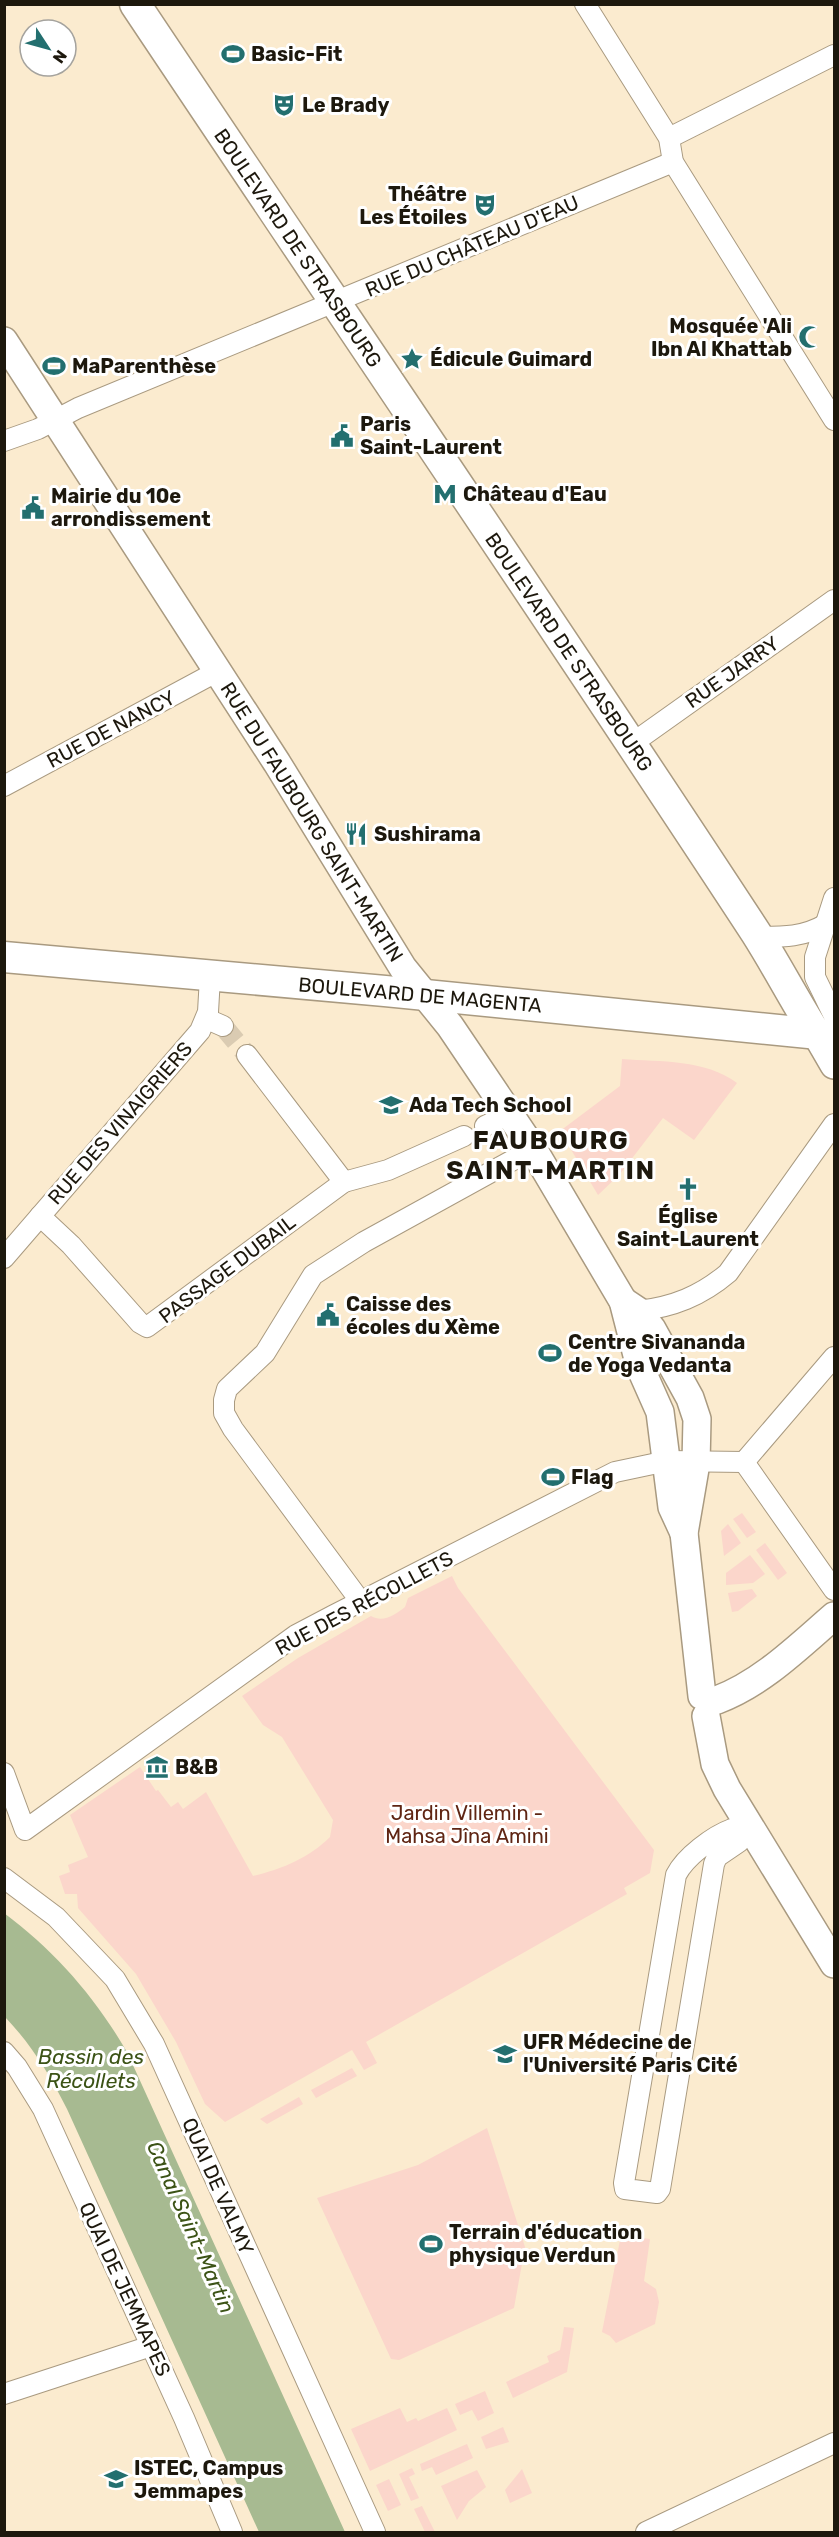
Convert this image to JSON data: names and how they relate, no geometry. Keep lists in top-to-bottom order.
{
  "streets": {
    "main road": ["BOULEVARD DE STRASBOURG", "RUE DU FAUBOURG SAINT-MARTIN", "BOULEVARD DE MAGENTA"],
    "street": [
      "RUE DU CHÂTEAU D'EAU",
      "RUE JARRY",
      "RUE DE NANCY",
      "RUE DES VINAIGRIERS",
      "PASSAGE DUBAIL",
      "RUE DES RÉCOLLETS",
      "QUAI DE VALMY",
      "QUAI DE JEMMAPES"
    ]
  },
  "crossings": [
    ["RUE DU CHÂTEAU D'EAU", "BOULEVARD DE STRASBOURG"],
    ["RUE DU CHÂTEAU D'EAU", "RUE DU FAUBOURG SAINT-MARTIN"],
    ["BOULEVARD DE STRASBOURG", "RUE JARRY"],
    ["BOULEVARD DE STRASBOURG", "BOULEVARD DE MAGENTA"],
    ["RUE DE NANCY", "RUE DU FAUBOURG SAINT-MARTIN"],
    ["RUE DU FAUBOURG SAINT-MARTIN", "BOULEVARD DE MAGENTA"],
    ["RUE DU FAUBOURG SAINT-MARTIN", "RUE DES RÉCOLLETS"],
    ["BOULEVARD DE MAGENTA", "RUE DES VINAIGRIERS"],
    ["RUE DES VINAIGRIERS", "PASSAGE DUBAIL"]
  ],
  "districts": ["FAUBOURG SAINT-MARTIN"],
  "water": ["Bassin des Récollets", "Canal Saint-Martin"],
  "parks": ["Jardin Villemin - Mahsa Jîna Amini"],
  "places": {
    "sports": [
      "Basic-Fit",
      "MaParenthèse",
      "Centre Sivananda de Yoga Vedanta",
      "Flag",
      "Terrain d'éducation physique Verdun"
    ],
    "theatre": ["Le Brady", "Théâtre Les Étoiles"],
    "mosque": ["Mosquée 'Ali Ibn Al Khattab"],
    "place": ["Édicule Guimard"],
    "public building": ["Paris Saint-Laurent", "Mairie du 10e arrondissement", "Caisse des écoles du Xème"],
    "metro station": ["Château d'Eau"],
    "restaurant": ["Sushirama"],
    "school or university": ["Ada Tech School", "UFR Médecine de l'Université Paris Cité", "ISTEC, Campus Jemmapes"],
    "church": ["Église Saint-Laurent"],
    "museum": ["B&B"]
  },
  "north": "bottom right"
}
